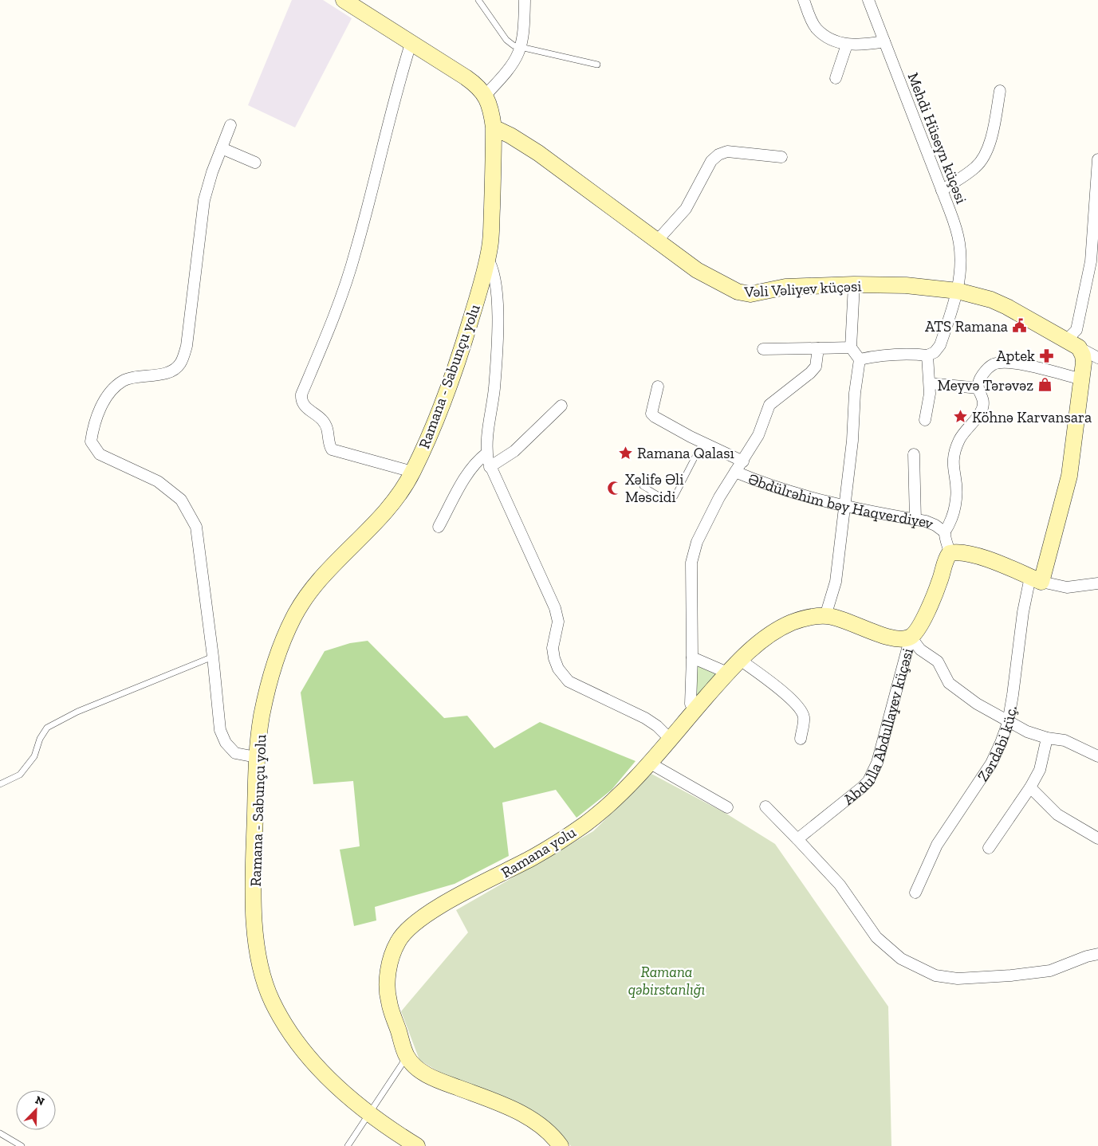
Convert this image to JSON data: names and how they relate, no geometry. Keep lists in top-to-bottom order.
{
  "streets": {
    "street": [
      "Mehdi Hüseyn küçəsi",
      "Vəli Vəliyev küçəsi",
      "Ramana - Sabunçu yolu",
      "Əbdülrəhim bəy Haqverdiyev",
      "Abdulla Abdullayev küçəsi",
      "Zərdabi küç.",
      "Ramana yolu"
    ]
  },
  "crossings": [
    ["Mehdi Hüseyn küçəsi", "Vəli Vəliyev küçəsi"],
    ["Vəli Vəliyev küçəsi", "Ramana - Sabunçu yolu"],
    ["Abdulla Abdullayev küçəsi", "Ramana yolu"]
  ],
  "parks": ["Ramana qəbirstanlığı"],
  "places": {
    "public building": ["ATS Ramana"],
    "pharmacy": ["Aptek"],
    "shop": ["Meyvə Tərəvəz"],
    "place": ["Köhnə Karvansara", "Ramana Qalası"],
    "mosque": ["Xəlifə Əli Məscidi"]
  },
  "north": "top right"
}
